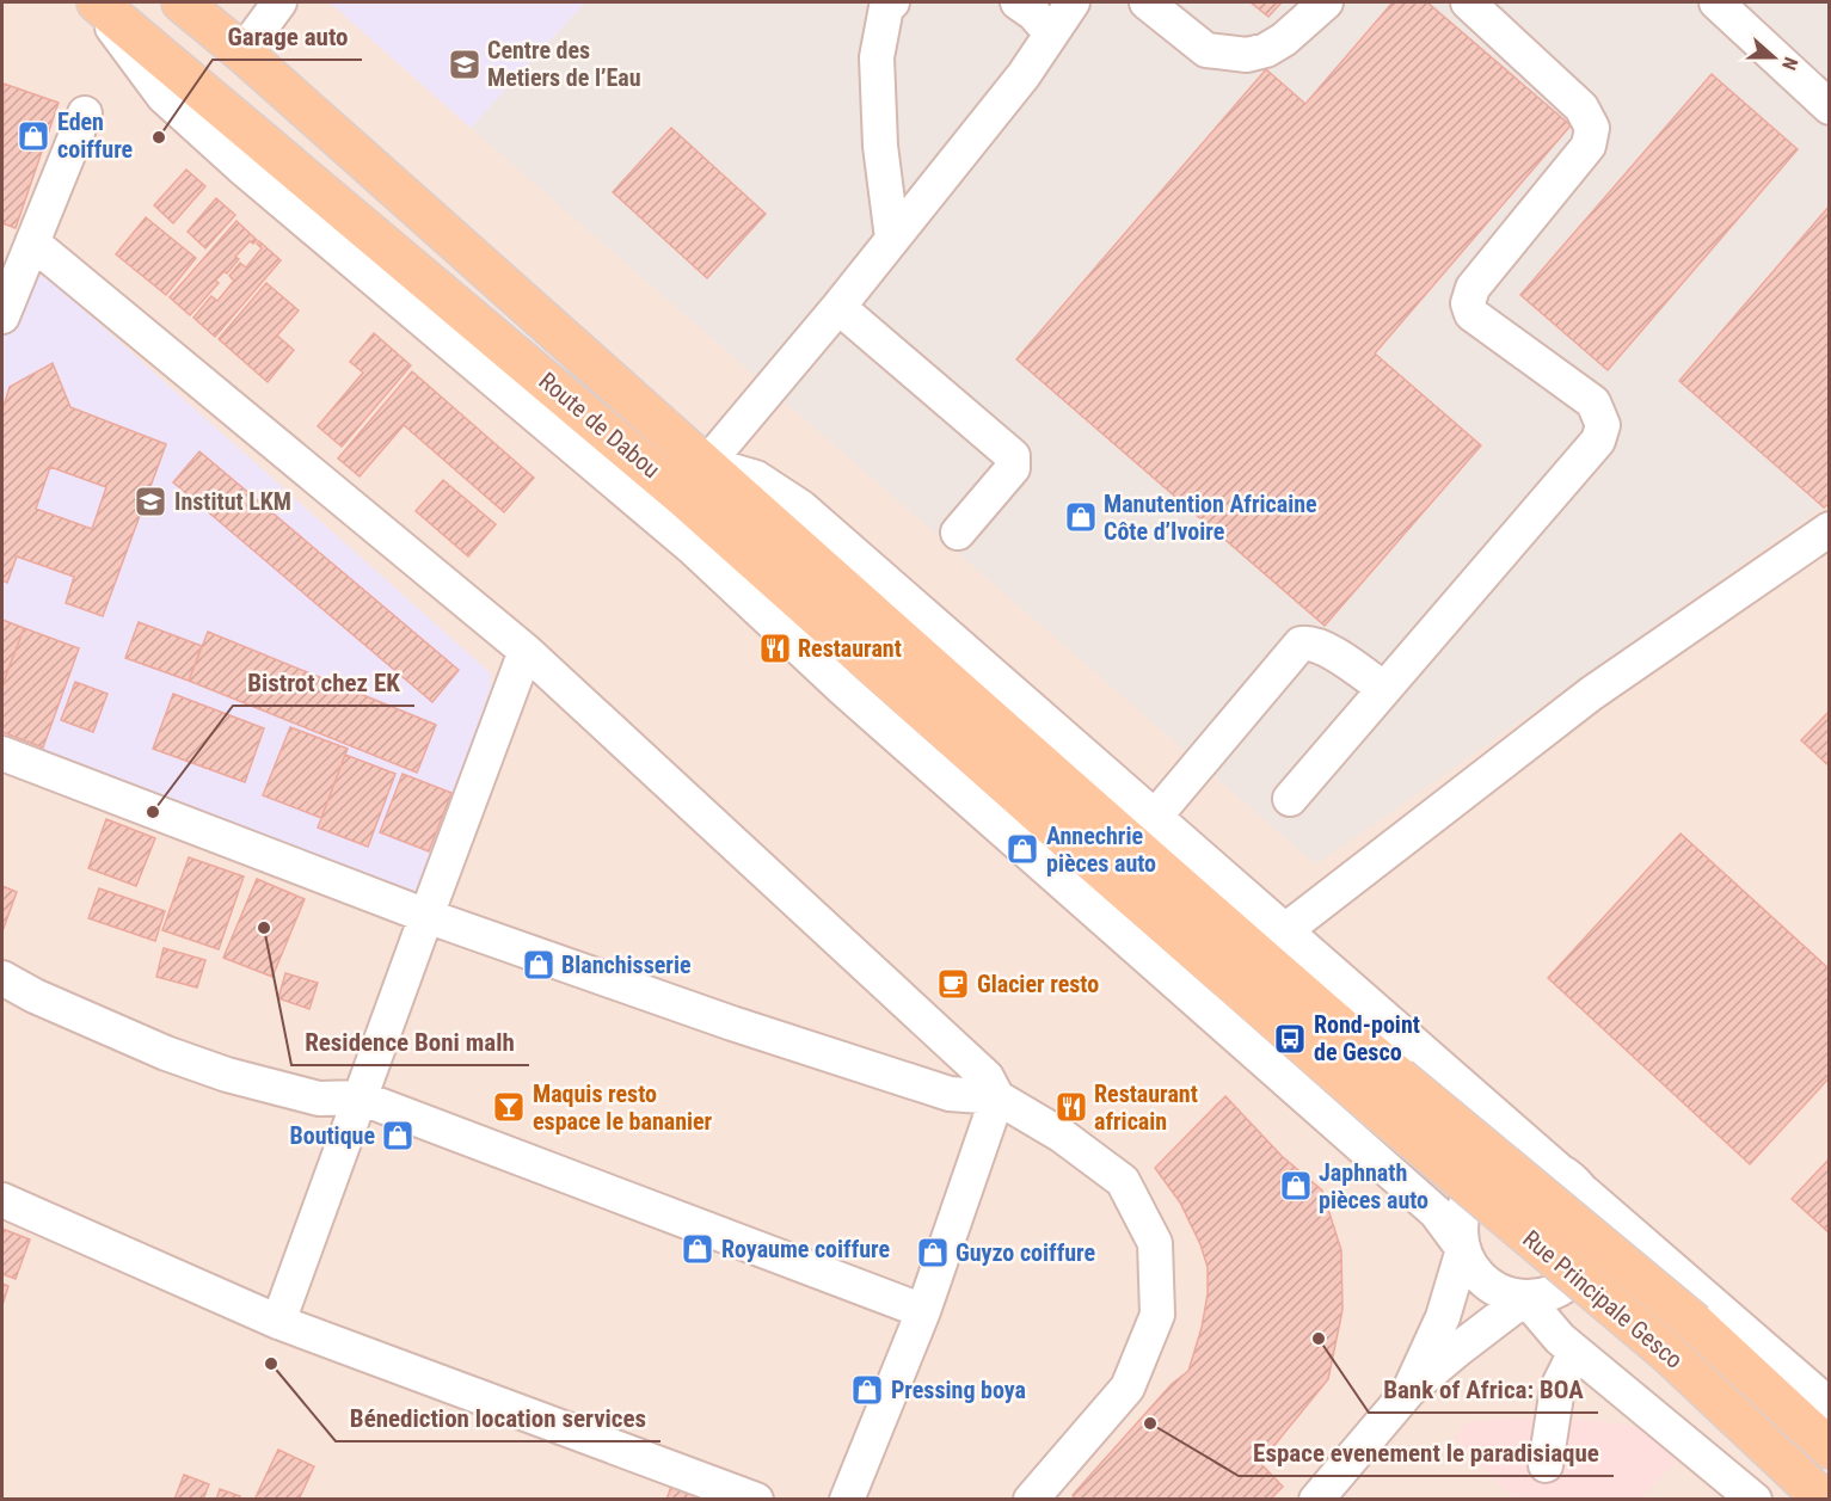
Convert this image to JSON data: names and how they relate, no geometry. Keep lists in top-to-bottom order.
{
  "streets": {
    "main road": ["Route de Dabou", "Rue Principale Gesco"]
  },
  "places": {
    "school or university": ["Centre des Metiers de l’Eau", "Institut LKM"],
    "shop": [
      "Eden coiffure",
      "Manutention Africaine Côte d’Ivoire",
      "Annechrie pièces auto",
      "Blanchisserie",
      "Boutique",
      "Japhnath pièces auto",
      "Royaume coiffure",
      "Guyzo coiffure",
      "Pressing boya"
    ],
    "other": [
      "Garage auto",
      "Bistrot chez EK",
      "Residence Boni malh",
      "Bank of Africa: BOA",
      "Bénediction location services",
      "Espace evenement le paradisiaque"
    ],
    "restaurant": ["Restaurant", "Restaurant africain"],
    "cafe": ["Glacier resto"],
    "bus stop": ["Rond-point de Gesco"],
    "bar": ["Maquis resto espace le bananier"]
  },
  "north": "right"
}
